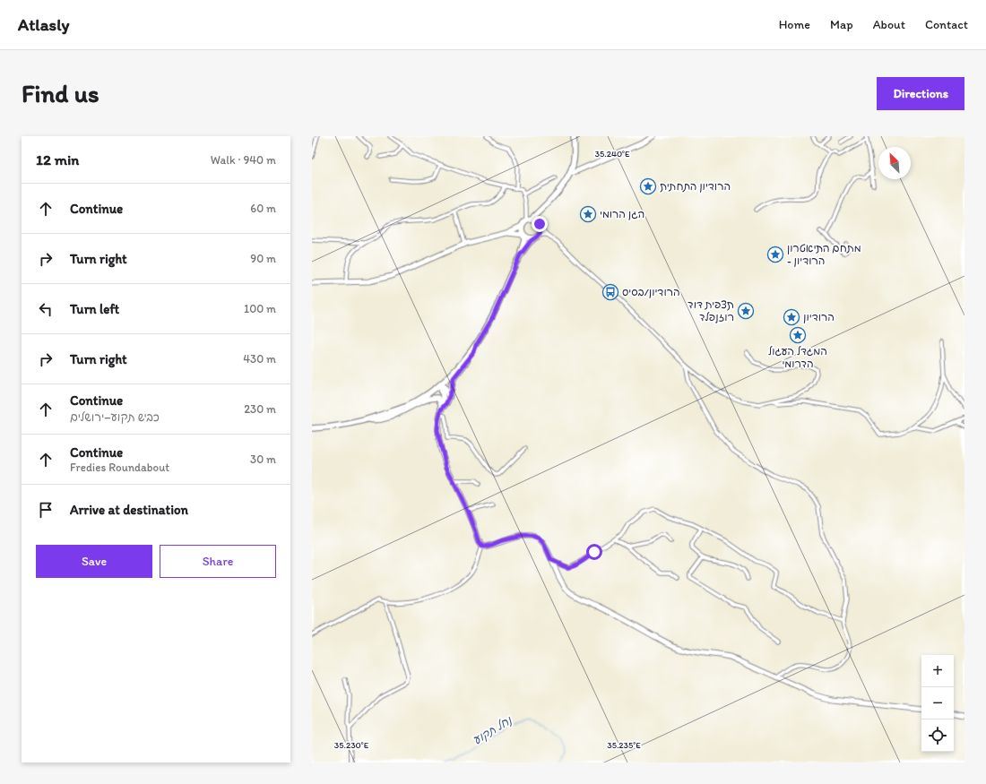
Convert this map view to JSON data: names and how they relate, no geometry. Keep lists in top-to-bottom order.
{
  "water": ["נחל תקוע"],
  "places": {
    "place": [
      "הרודיון התחתית",
      "הגן הרומי",
      "מתחם התיאטרון - הרודיון",
      "תצפית דוד רוזנפלד",
      "הרודיון",
      "המגדל העגול הדרומי"
    ],
    "bus stop": ["הרודיון/בסיס"]
  },
  "north": "top left",
  "page": {
    "header": "Atlasly",
    "nav": [
      "Home",
      "Map",
      "About",
      "Contact"
    ],
    "buttons": [
      "Directions",
      ["Save", "Share"]
    ],
    "title": "Find us",
    "heading": ["12 min", "Walk · 940 m"],
    "list": [
      ["Continue", "60 m"],
      ["Turn right", "90 m"],
      ["Turn left", "100 m"],
      ["Turn right", "430 m"],
      ["Continue", "כביש תקוע–ירושלים", "230 m"],
      ["Continue", "Fredies Roundabout", "30 m"],
      "Arrive at destination"
    ],
    "map_buttons": ["+", "−"]
  },
  "coordinates": ["35.240°E", "35.235°E", "35.230°E"]
}
